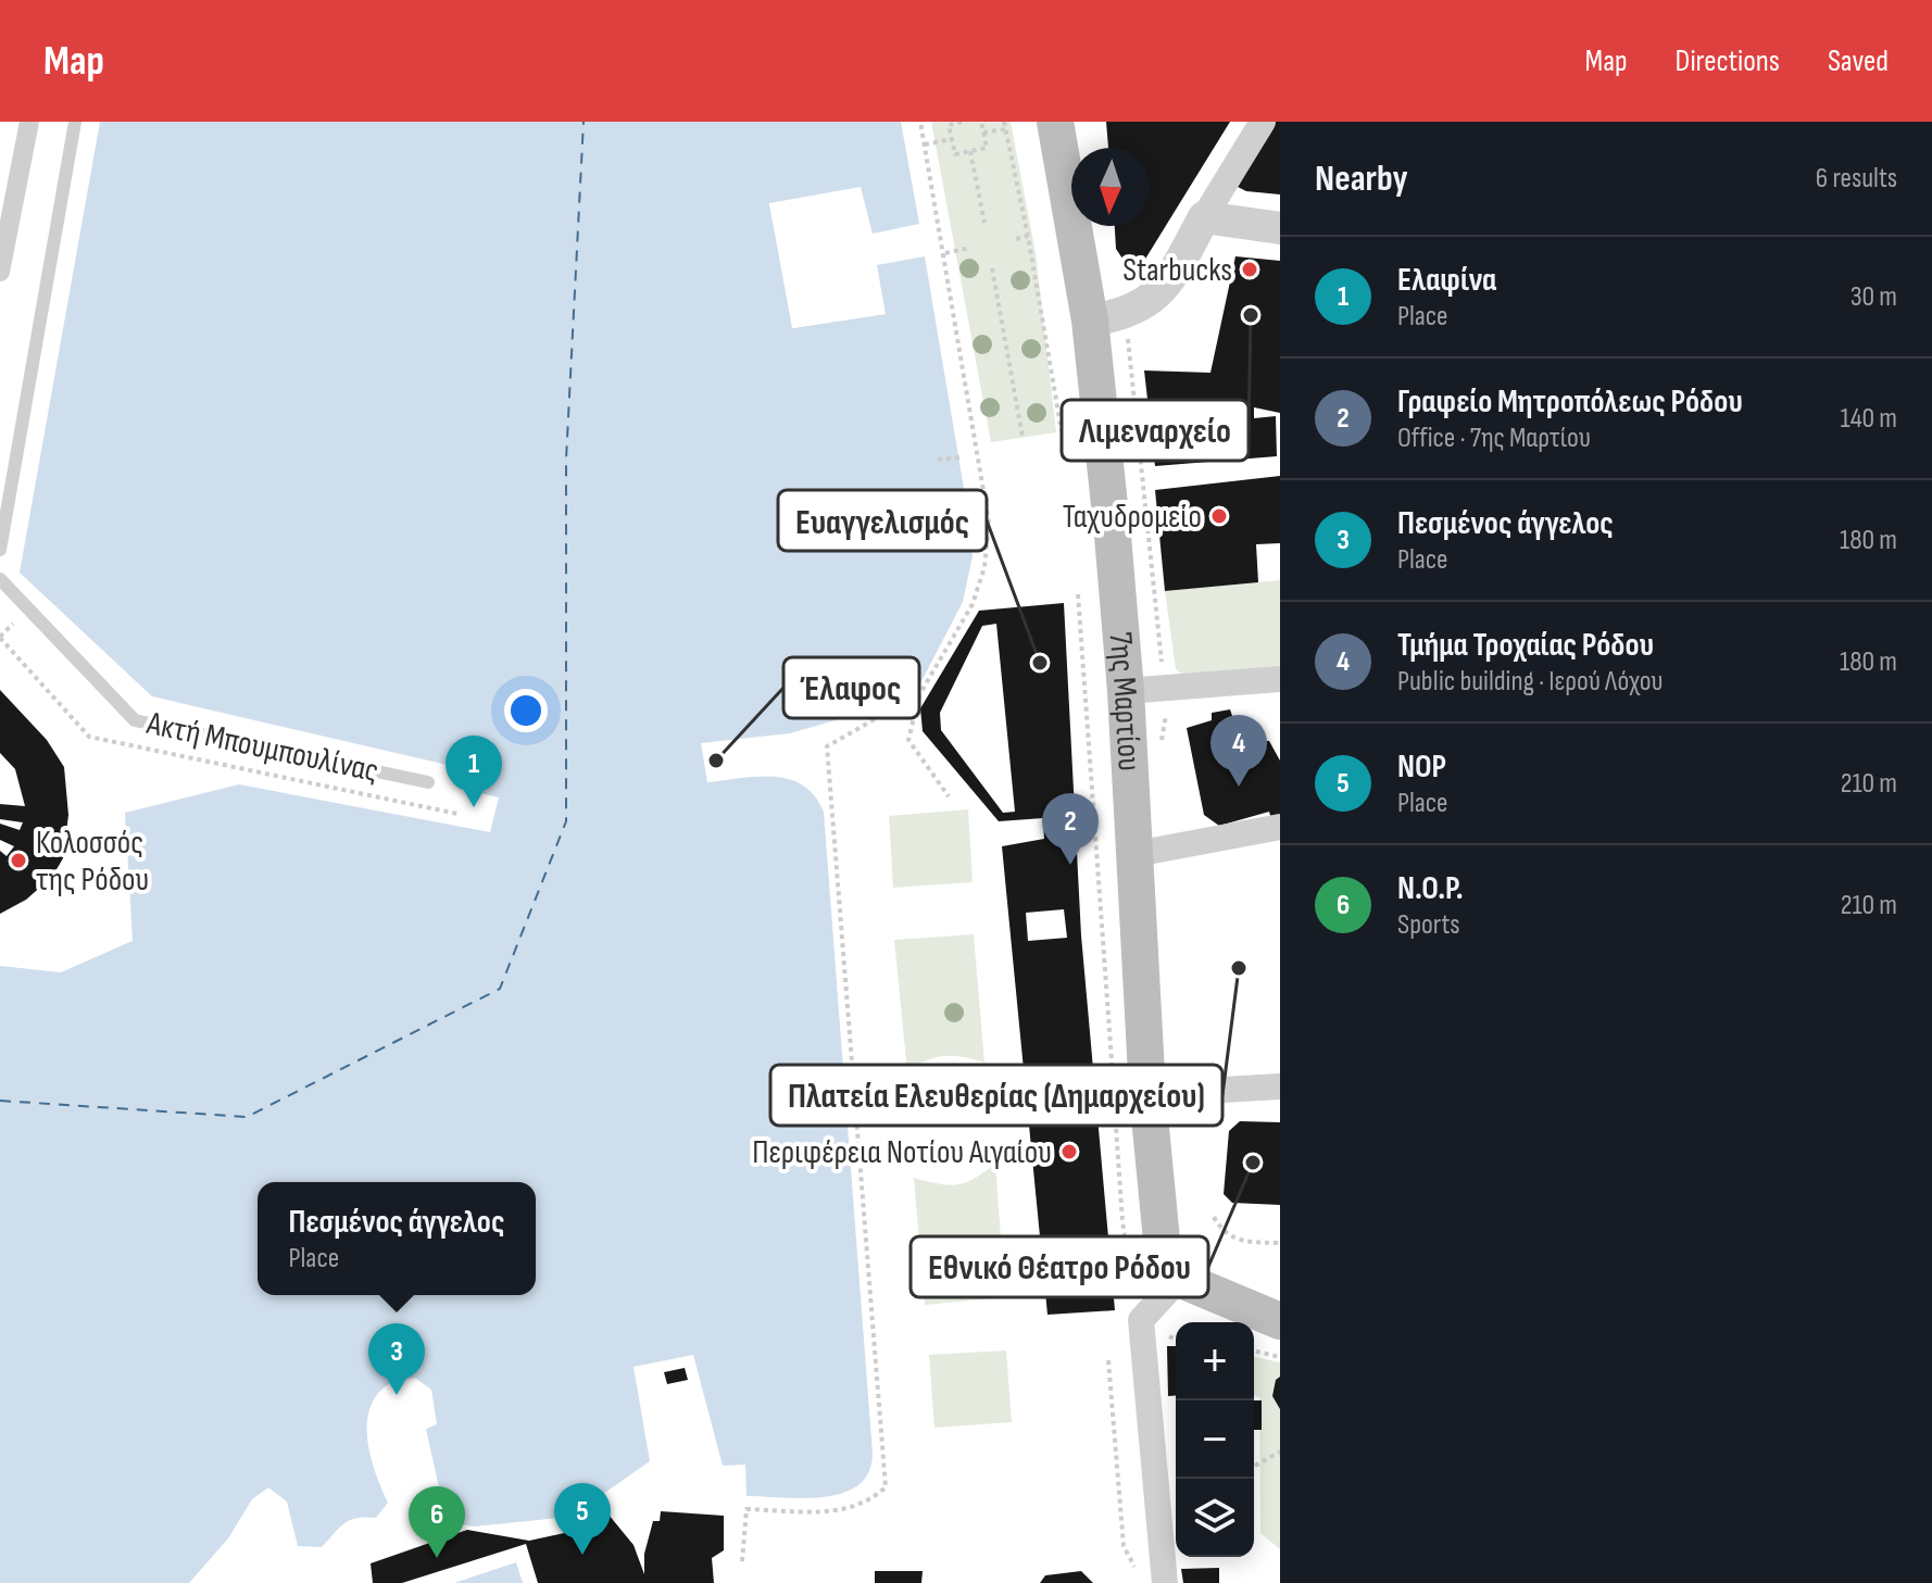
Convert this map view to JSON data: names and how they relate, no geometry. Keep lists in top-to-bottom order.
{
  "streets": {
    "main road": ["7ης Μαρτίου"],
    "lane": ["Ακτή Μπουμπουλίνας"]
  },
  "places": [
    "Starbucks",
    "Λιμεναρχείο",
    "Ταχυδρομείο",
    "Ευαγγελισμός",
    "Έλαφος",
    "Κολοσσός της Ρόδου",
    "Πλατεία Ελευθερίας (Δημαρχείου)",
    "Περιφέρεια Νοτίου Αιγαίου",
    "Εθνικό Θέατρο Ρόδου"
  ],
  "north": "bottom",
  "page": {
    "header": "Map",
    "nav": ["Map", "Directions", "Saved"],
    "heading": ["Nearby", "6 results"],
    "list": [
      {
        "mark": "1",
        "name": "Ελαφίνα",
        "note": "Place",
        "value": "30 m"
      },
      {
        "mark": "2",
        "name": "Γραφείο Μητροπόλεως Ρόδου",
        "note": "Office · 7ης Μαρτίου",
        "value": "140 m"
      },
      {
        "mark": "3",
        "name": "Πεσμένος άγγελος",
        "note": "Place",
        "value": "180 m"
      },
      {
        "mark": "4",
        "name": "Τμήμα Τροχαίας Ρόδου",
        "note": "Public building · Ιερού Λόχου",
        "value": "180 m"
      },
      {
        "mark": "5",
        "name": "ΝΟΡ",
        "note": "Place",
        "value": "210 m"
      },
      {
        "mark": "6",
        "name": "Ν.Ο.Ρ.",
        "note": "Sports",
        "value": "210 m"
      }
    ],
    "pins": [
      "4",
      "1",
      "2",
      "3",
      "5",
      "6"
    ],
    "popup": ["Πεσμένος άγγελος", "Place"],
    "map_buttons": ["+", "−"]
  }
}
